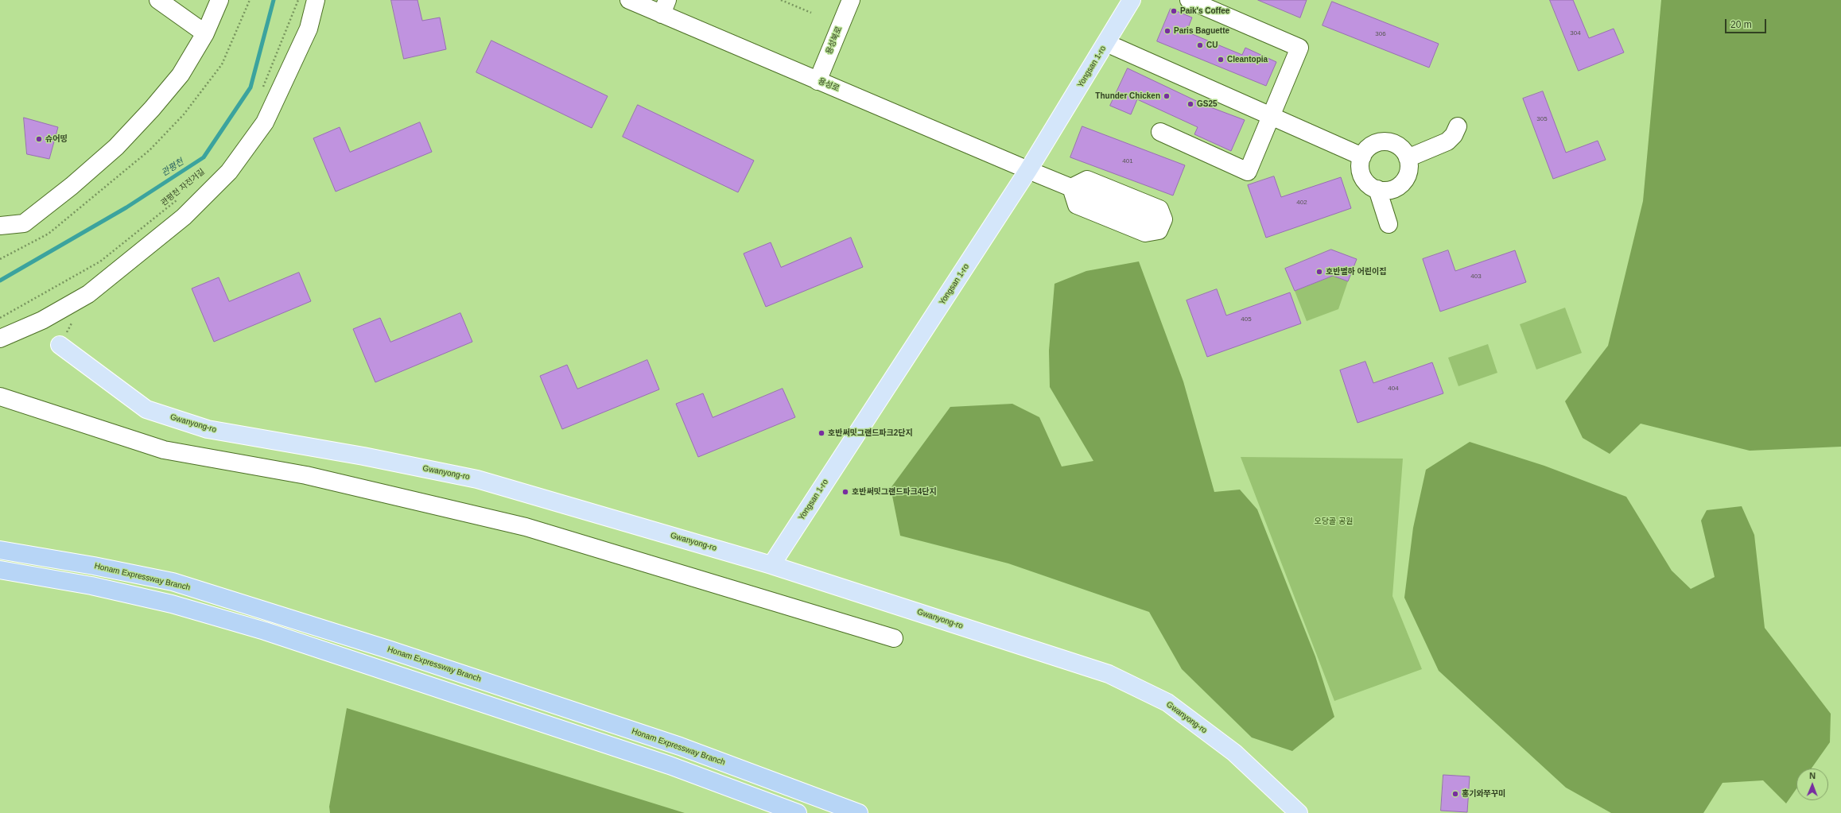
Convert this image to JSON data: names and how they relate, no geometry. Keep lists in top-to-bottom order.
{
  "streets": {
    "highway": ["Honam Expressway Branch"],
    "main road": ["Yongsan 1-ro", "Gwanyong-ro"],
    "street": ["용성북로", "용성로"],
    "path": ["관평천 자전거길"]
  },
  "crossings": [
    ["용성북로", "용성로"],
    ["Yongsan 1-ro", "용성로"],
    ["Yongsan 1-ro", "Gwanyong-ro"]
  ],
  "water": ["관평천"],
  "parks": ["오당골 공원"],
  "places": [
    "Paik's Coffee",
    "Paris Baguette",
    "CU",
    "Cleantopia",
    "Thunder Chicken",
    "GS25",
    "슈어띵",
    "호반별하 어린이집",
    "호반써밋그랜드파크2단지",
    "호반써밋그랜드파크4단지",
    "홍기와쭈꾸미"
  ],
  "house_numbers": [
    "304",
    "306",
    "305",
    "401",
    "402",
    "403",
    "405",
    "404"
  ],
  "scale_bar": "20 m",
  "north": "top"
}
